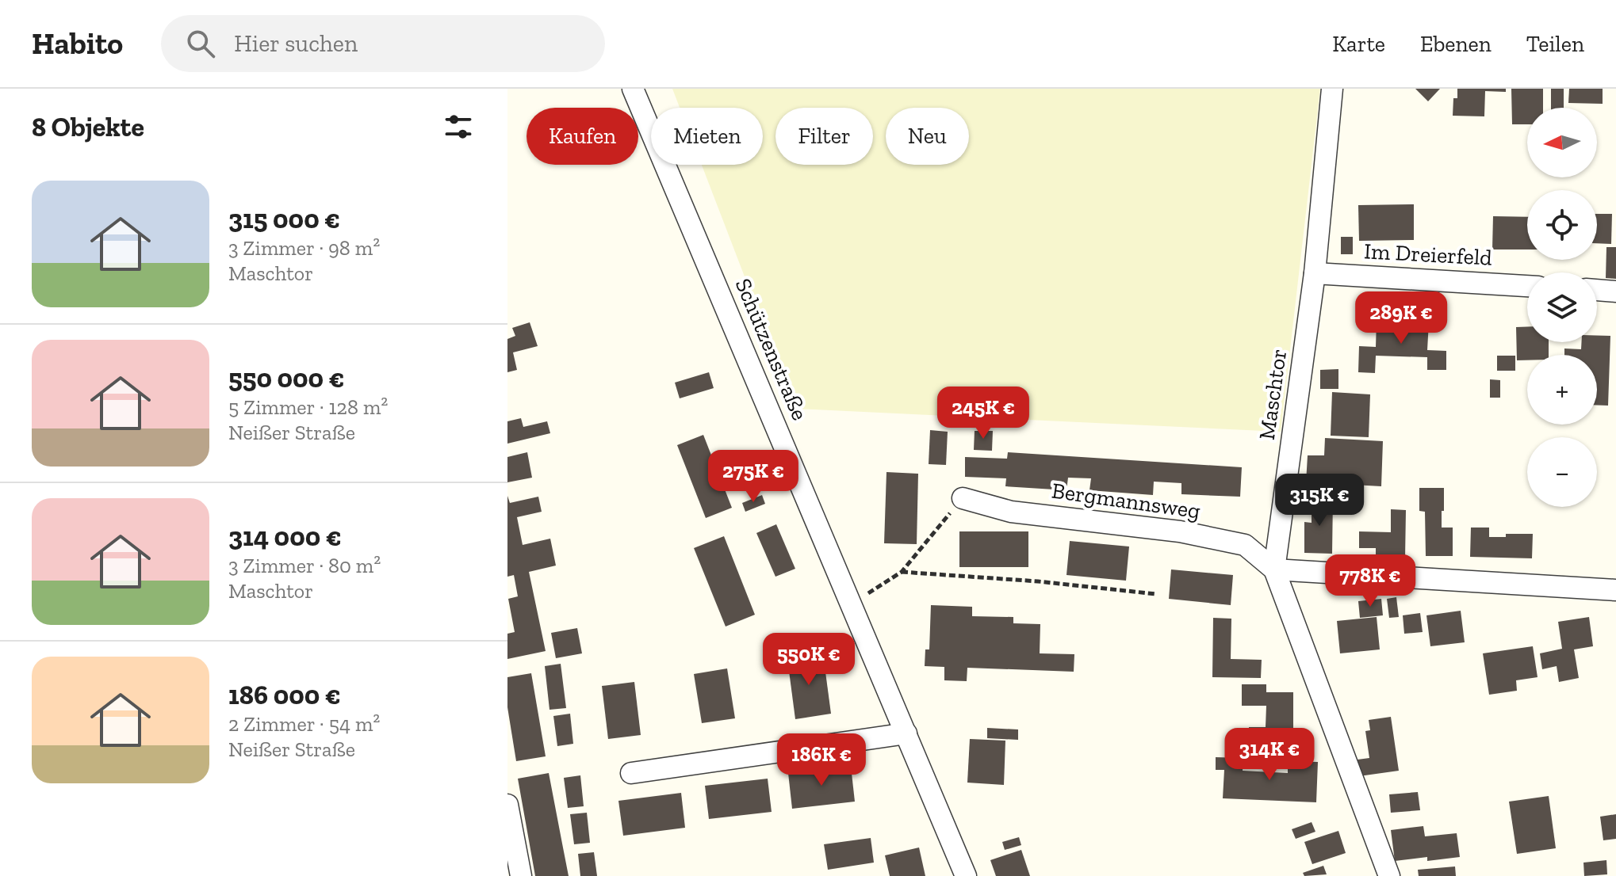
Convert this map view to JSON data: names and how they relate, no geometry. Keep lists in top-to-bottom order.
{
  "streets": {
    "street": [
      "Im Dreierfeld",
      "Schützenstraße",
      "Maschtor",
      "Bergmannsweg"
    ]
  },
  "crossings": [
    ["Im Dreierfeld", "Maschtor"],
    ["Maschtor", "Bergmannsweg"]
  ],
  "north": "left",
  "page": {
    "header": "Habito",
    "search": "Hier suchen",
    "nav": ["Karte", "Ebenen", "Teilen"],
    "heading": "8 Objekte",
    "map_buttons": ["+", "−"],
    "chip": [
      "Kaufen",
      "Mieten",
      "Filter",
      "Neu"
    ],
    "list": [
      {
        "name": "315 000 €",
        "note": "3 Zimmer · 98 m² · Maschtor"
      },
      {
        "name": "550 000 €",
        "note": "5 Zimmer · 128 m² · Neißer Straße"
      },
      {
        "name": "314 000 €",
        "note": "3 Zimmer · 80 m² · Maschtor"
      },
      {
        "name": "186 000 €",
        "note": "2 Zimmer · 54 m² · Neißer Straße"
      }
    ],
    "price": [
      "289K €",
      "245K €",
      "275K €",
      "315K €",
      "778K €",
      "550K €",
      "314K €",
      "186K €"
    ]
  }
}
